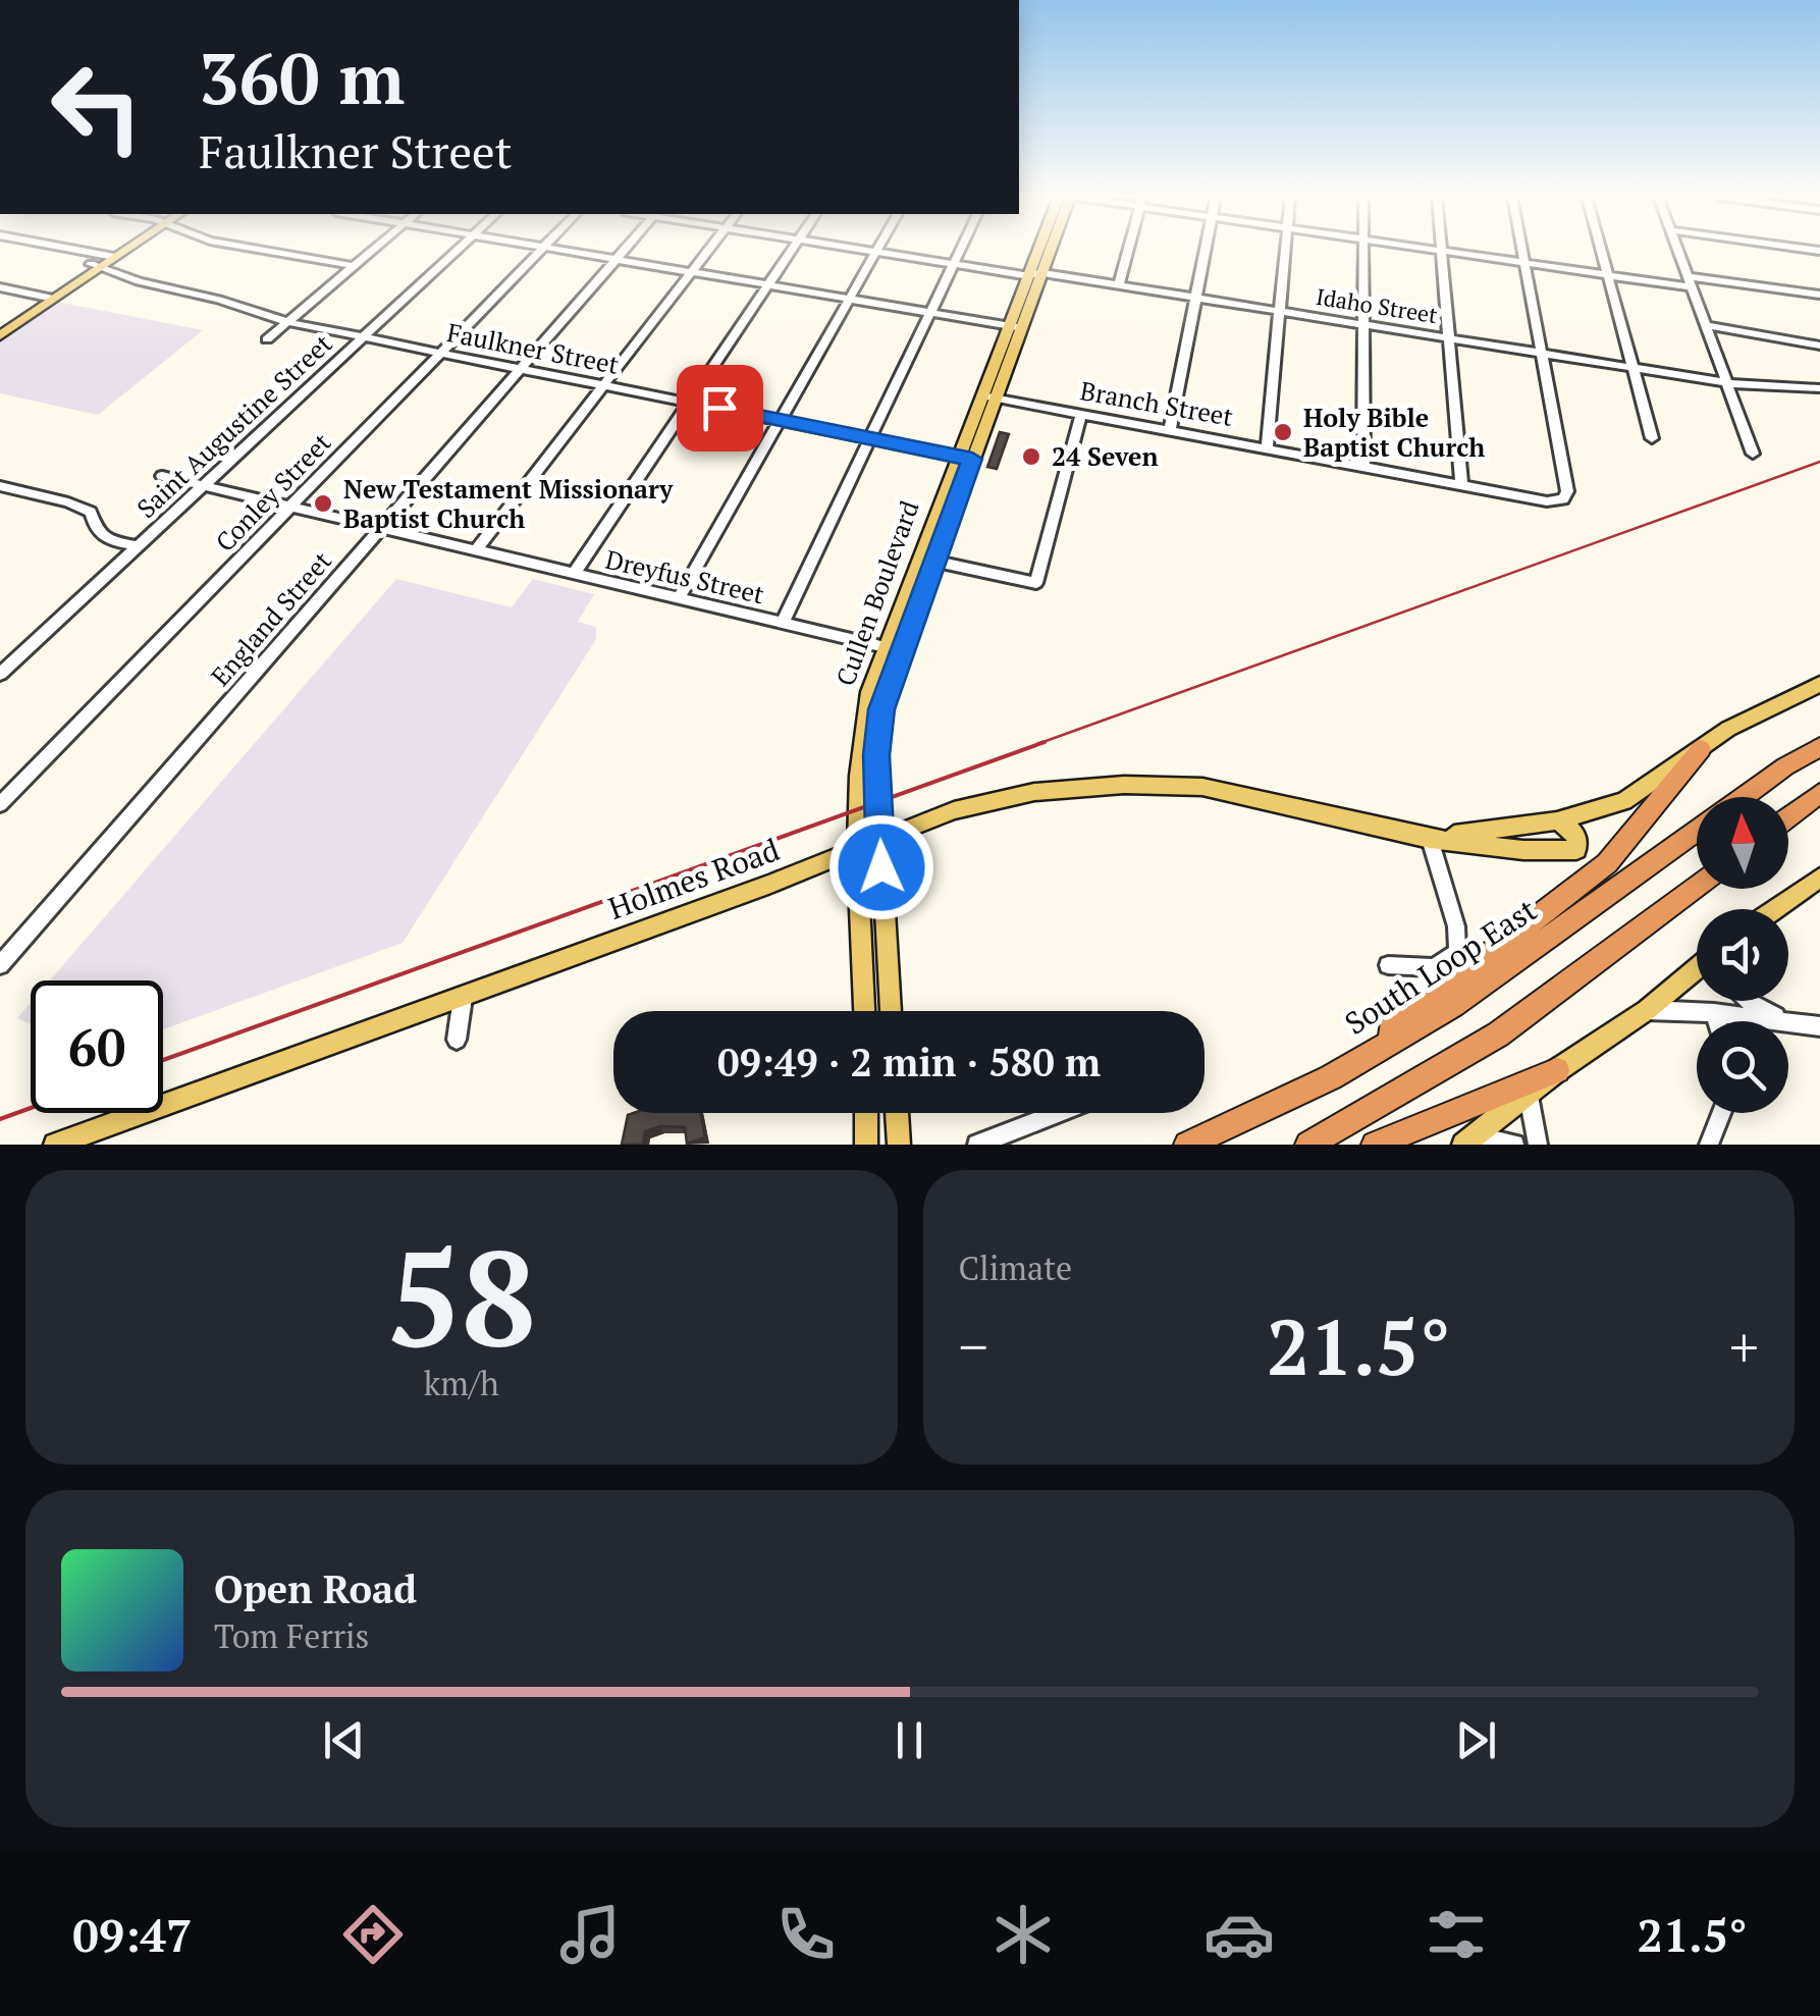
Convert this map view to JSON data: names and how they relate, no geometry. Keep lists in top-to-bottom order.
{
  "streets": {
    "highway": ["South Loop East"],
    "main road": ["Cullen Boulevard", "Holmes Road"],
    "street": [
      "Idaho Street",
      "Faulkner Street",
      "Branch Street",
      "Saint Augustine Street",
      "Conley Street",
      "Dreyfus Street",
      "England Street"
    ]
  },
  "crossings": [
    ["Idaho Street", "Branch Street"],
    ["Idaho Street", "Cullen Boulevard"],
    ["Faulkner Street", "Saint Augustine Street"],
    ["Faulkner Street", "Conley Street"],
    ["Faulkner Street", "Cullen Boulevard"],
    ["Faulkner Street", "England Street"],
    ["Branch Street", "Cullen Boulevard"],
    ["Saint Augustine Street", "Dreyfus Street"],
    ["Conley Street", "Dreyfus Street"],
    ["Dreyfus Street", "Cullen Boulevard"],
    ["Dreyfus Street", "England Street"],
    ["Cullen Boulevard", "Holmes Road"]
  ],
  "places": ["Holy Bible Baptist Church", "24 Seven", "New Testament Missionary Baptist Church"],
  "north": "top",
  "page": {
    "turn": ["360 m", "Faulkner Street"],
    "limit": "60",
    "trip": "09:49 · 2 min · 580 m",
    "tile": [
      ["58", "km/h"],
      "Climate"
    ],
    "heat": ["−", "21.5°", "+"],
    "song": ["Open Road", "Tom Ferris"],
    "tabs": ["09:47", "21.5°"]
  }
}
